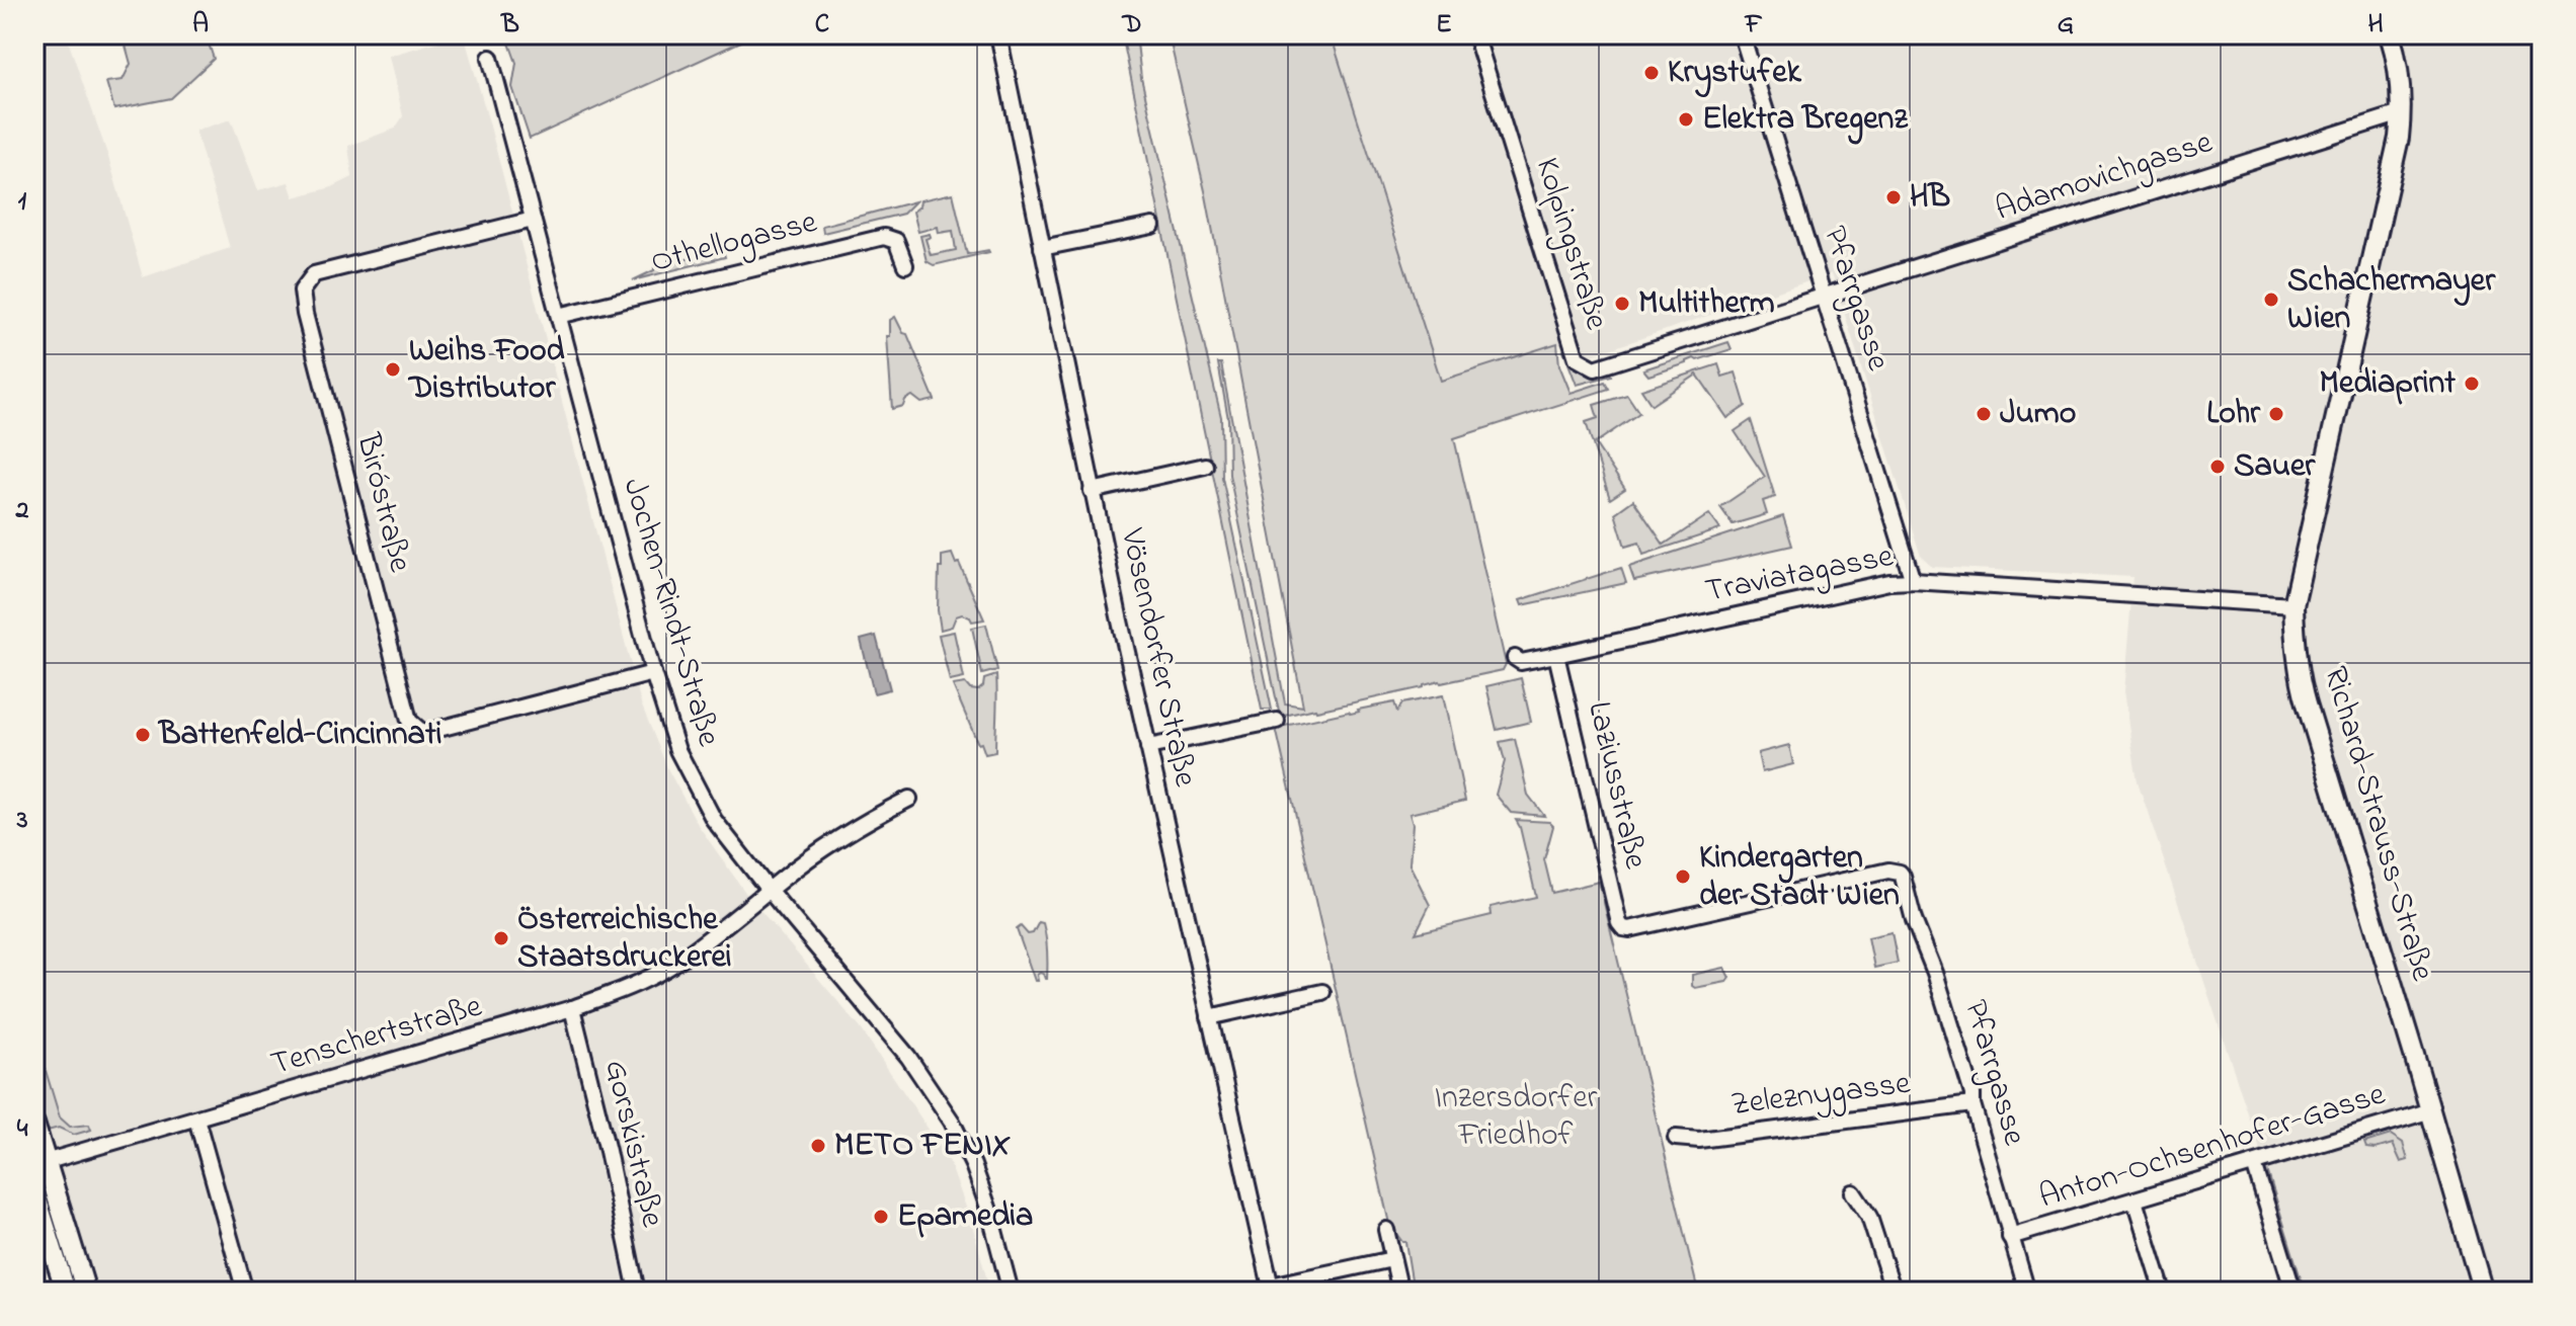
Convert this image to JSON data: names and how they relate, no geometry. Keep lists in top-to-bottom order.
{
  "streets": {
    "main road": ["Richard-Strauss-Straße"],
    "street": [
      "Adamovichgasse",
      "Othellogasse",
      "Kolpingstraße",
      "Pfarrgasse",
      "Biróstraße",
      "Traviatagasse",
      "Jochen-Rindt-Straße",
      "Vösendorfer Straße",
      "Laziusstraße",
      "Tenschertstraße",
      "Zeleznygasse",
      "Gorskistraße",
      "Anton-Ochsenhofer-Gasse"
    ]
  },
  "crossings": [
    ["Adamovichgasse", "Kolpingstraße"],
    ["Adamovichgasse", "Pfarrgasse"],
    ["Adamovichgasse", "Richard-Strauss-Straße"],
    ["Othellogasse", "Jochen-Rindt-Straße"],
    ["Kolpingstraße", "Pfarrgasse"],
    ["Pfarrgasse", "Traviatagasse"],
    ["Pfarrgasse", "Laziusstraße"],
    ["Pfarrgasse", "Zeleznygasse"],
    ["Pfarrgasse", "Anton-Ochsenhofer-Gasse"],
    ["Biróstraße", "Jochen-Rindt-Straße"],
    ["Traviatagasse", "Laziusstraße"],
    ["Traviatagasse", "Richard-Strauss-Straße"],
    ["Jochen-Rindt-Straße", "Tenschertstraße"],
    ["Richard-Strauss-Straße", "Anton-Ochsenhofer-Gasse"],
    ["Tenschertstraße", "Gorskistraße"]
  ],
  "parks": ["Inzersdorfer Friedhof"],
  "places": [
    "Krystufek",
    "Elektra Bregenz",
    "HB",
    "Schachermayer Wien",
    "Multitherm",
    "Weihs Food Distributor",
    "Mediaprint",
    "Jumo",
    "Lohr",
    "Sauer",
    "Battenfeld-Cincinnati",
    "Kindergarten der Stadt Wien",
    "Österreichische Staatsdruckerei",
    "METO FENIX",
    "Epamedia"
  ],
  "grid": {
    "columns": [
      "A",
      "B",
      "C",
      "D",
      "E",
      "F",
      "G",
      "H"
    ],
    "rows": [
      "1",
      "2",
      "3",
      "4"
    ]
  }
}
